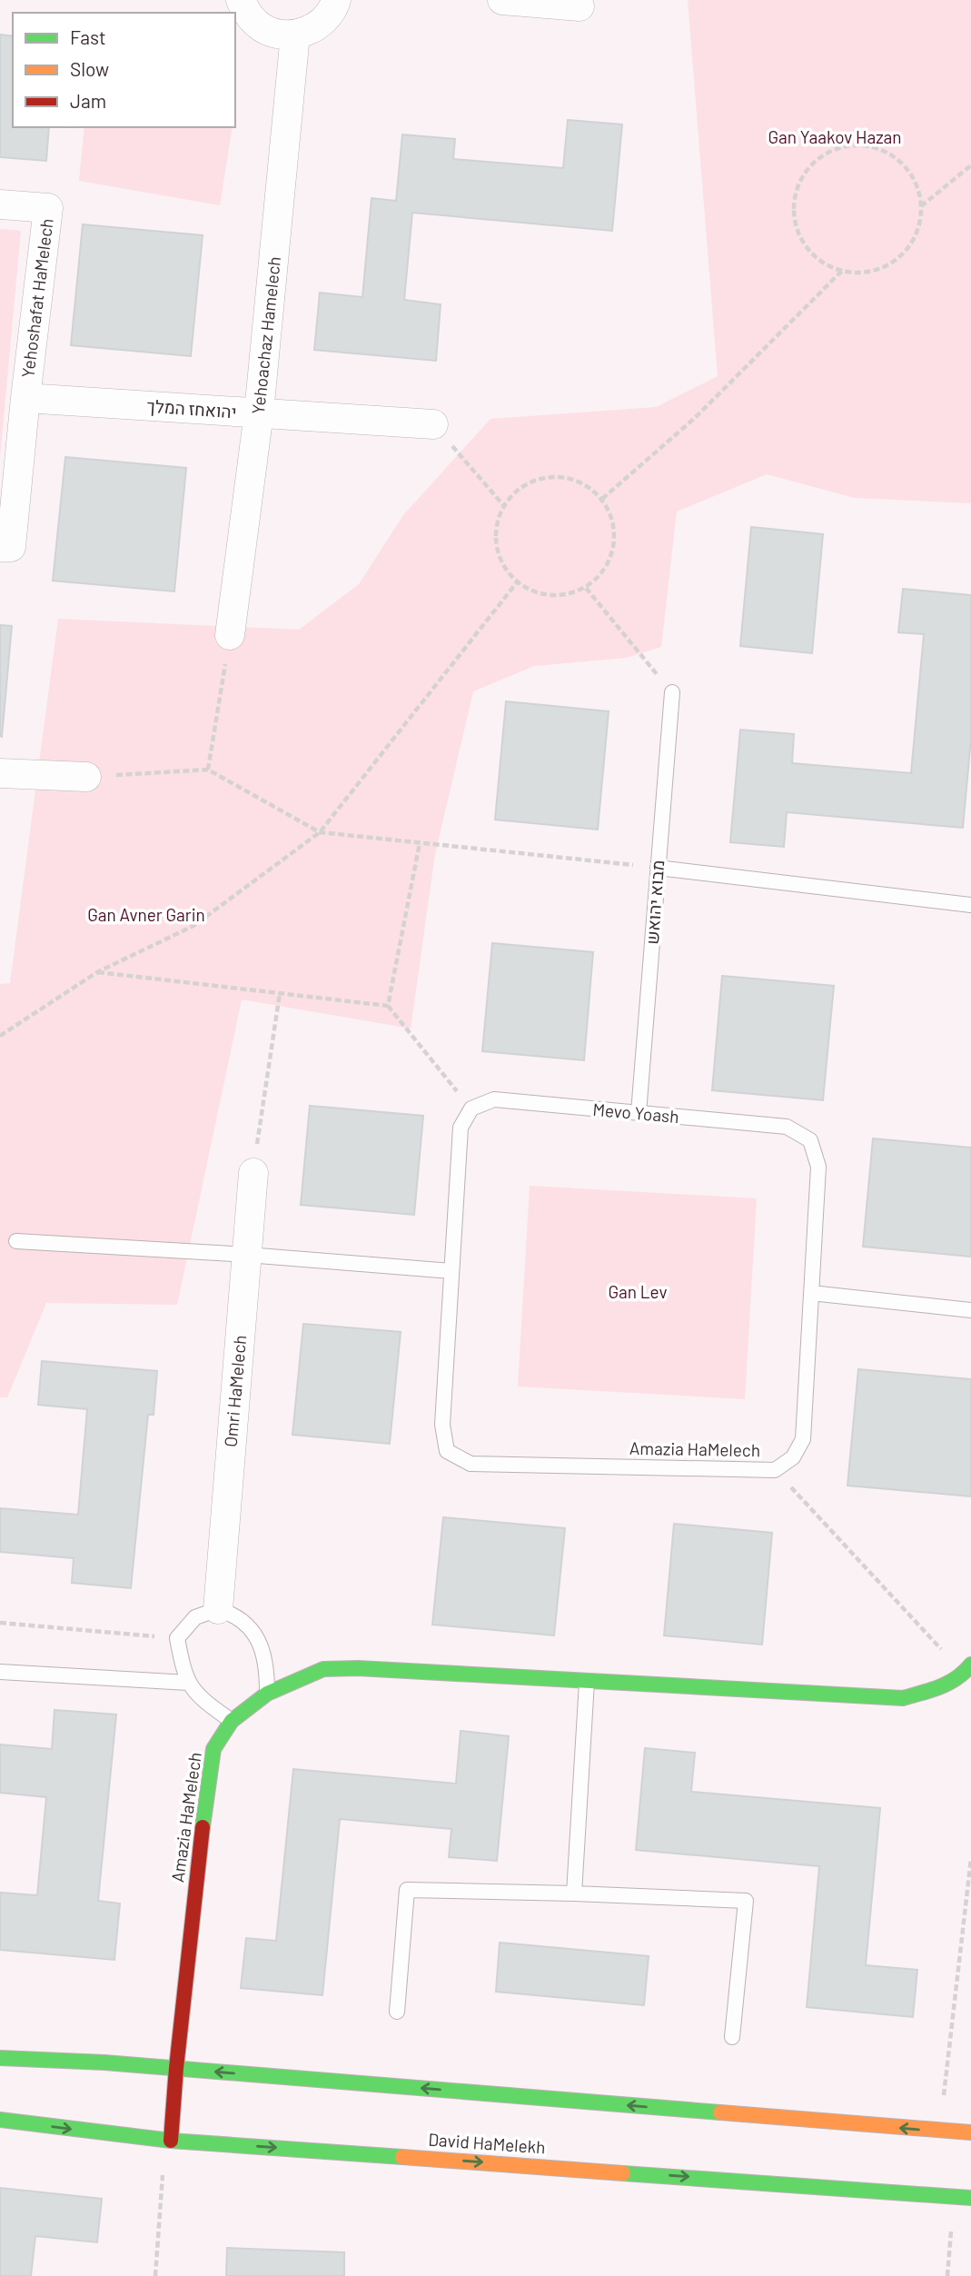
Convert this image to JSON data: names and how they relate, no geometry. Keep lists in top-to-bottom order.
{
  "streets": {
    "street": [
      "Yehoshafat HaMelech",
      "Yehoachaz Hamelech",
      "יהואחז המלך",
      "Omri HaMelech",
      "Amazia HaMelech",
      "David HaMelekh"
    ],
    "lane": ["מבוא יהואש", "Mevo Yoash"]
  },
  "crossings": [
    ["Yehoshafat HaMelech", "יהואחז המלך"],
    ["Yehoachaz Hamelech", "יהואחז המלך"],
    ["מבוא יהואש", "Mevo Yoash"],
    ["Mevo Yoash", "Amazia HaMelech"],
    ["Omri HaMelech", "Amazia HaMelech"],
    ["Amazia HaMelech", "David HaMelekh"]
  ],
  "parks": ["Gan Yaakov Hazan", "Gan Avner Garin", "Gan Lev"],
  "legend": ["Fast", "Slow", "Jam"]
}
